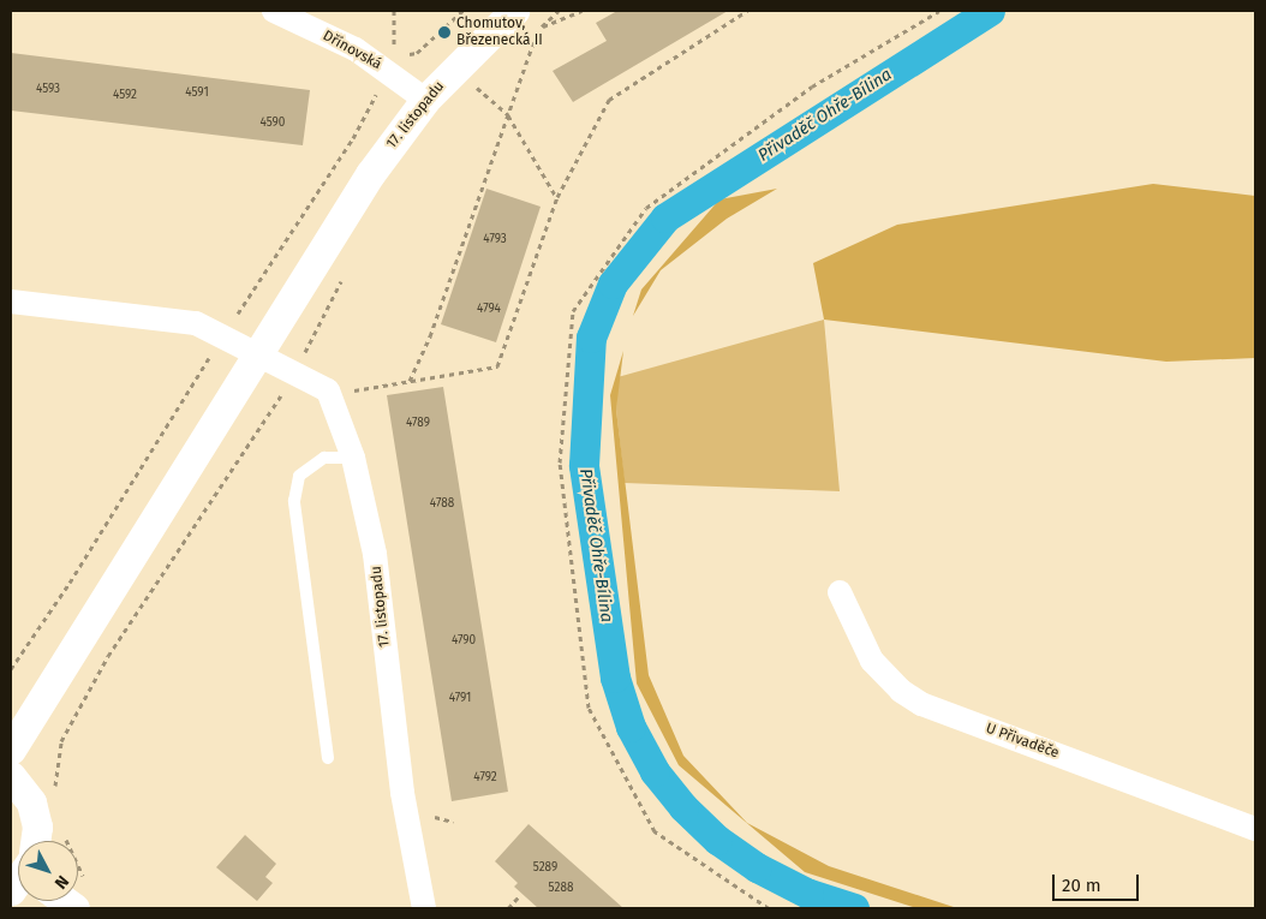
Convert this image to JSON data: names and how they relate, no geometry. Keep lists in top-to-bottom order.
{
  "streets": {
    "street": ["Dřínovská", "17. listopadu", "U Přivaděče"]
  },
  "crossings": [
    ["Dřínovská", "17. listopadu"]
  ],
  "water": ["Přivaděč Ohře-Bílina"],
  "places": ["Chomutov, Březenecká II"],
  "house_numbers": [
    "4593",
    "4591",
    "4592",
    "4590",
    "4793",
    "4794",
    "4789",
    "4788",
    "4790",
    "4791",
    "4792",
    "5289",
    "5288"
  ],
  "scale_bar": "20 m",
  "north": "bottom right"
}
